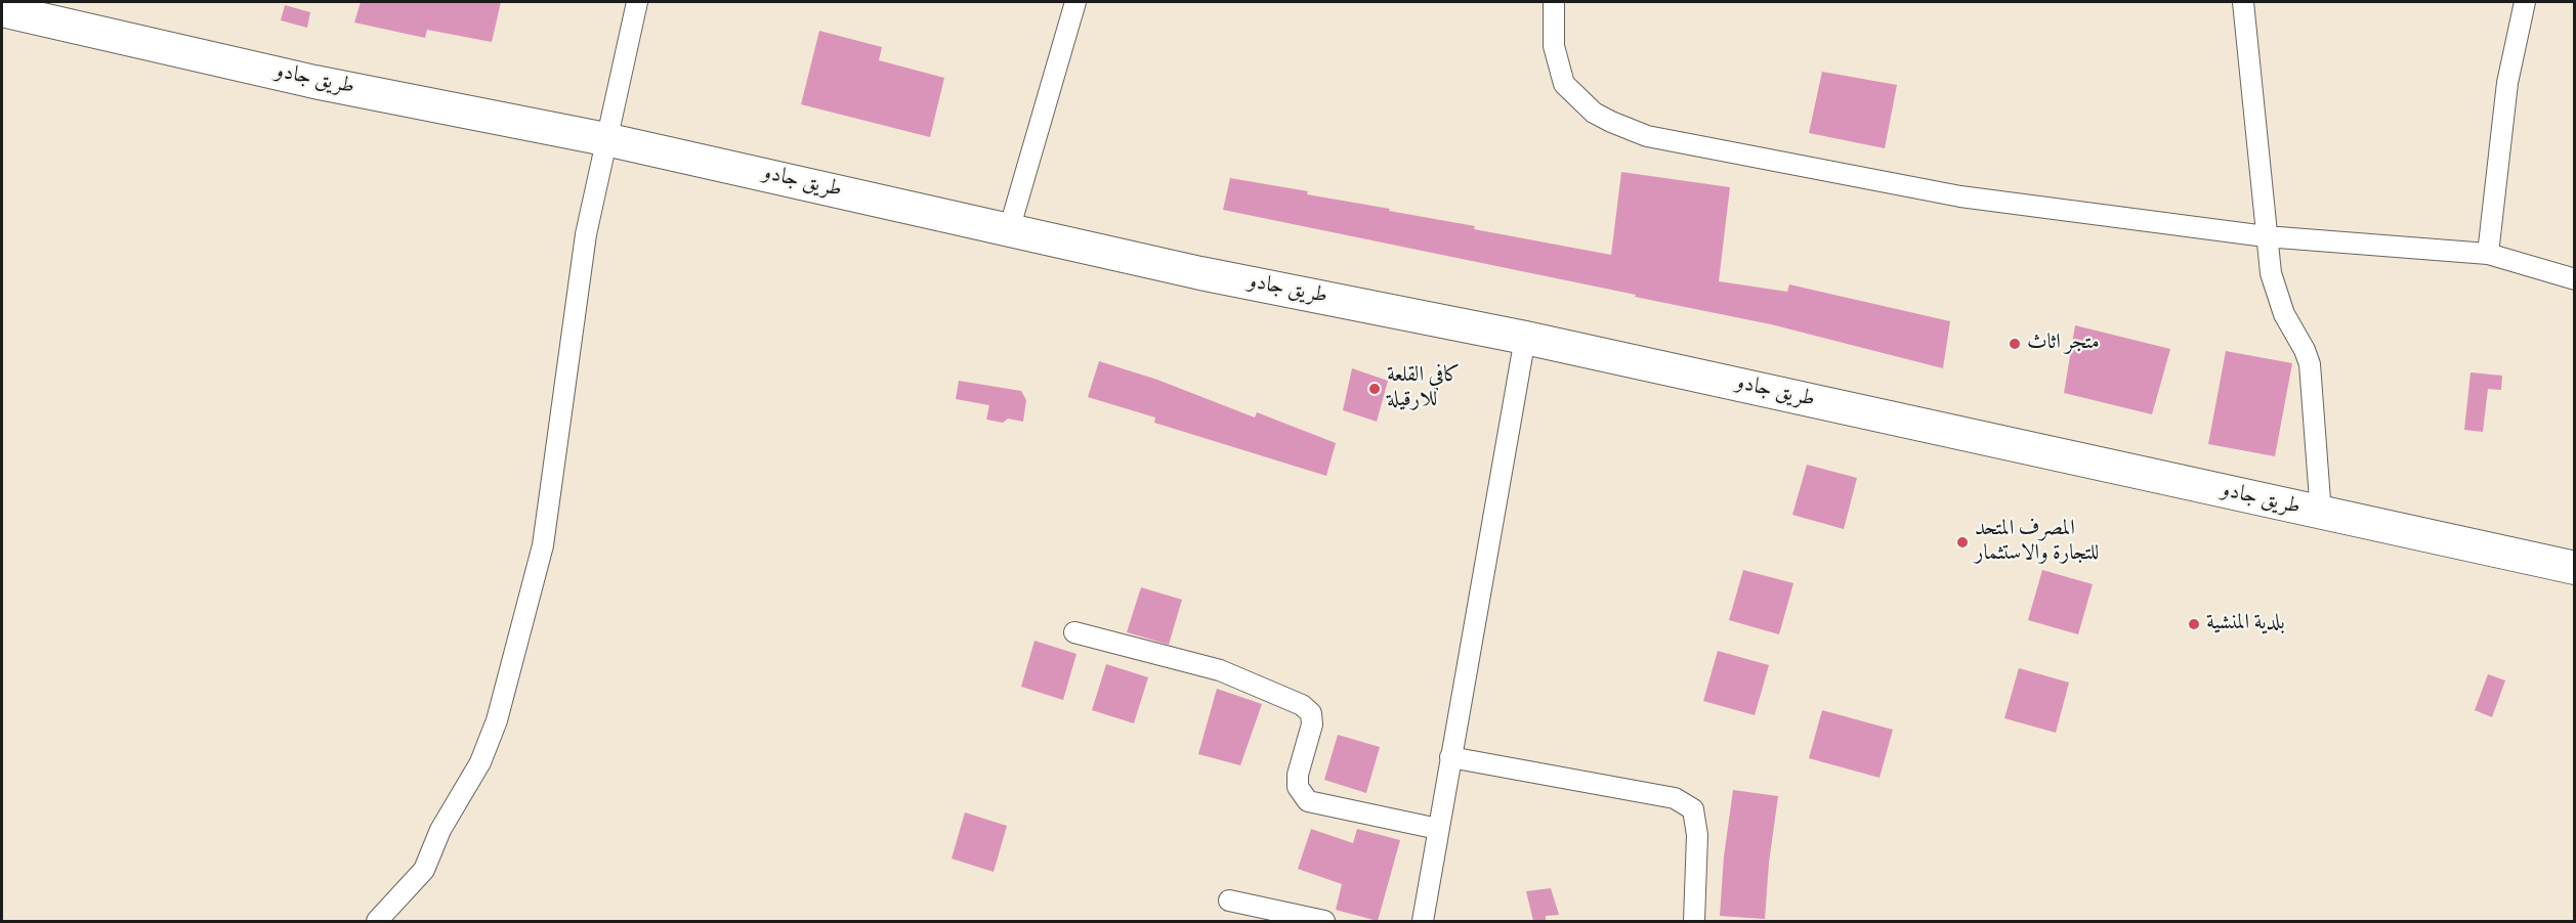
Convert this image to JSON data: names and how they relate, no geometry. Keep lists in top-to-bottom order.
{
  "streets": {
    "highway": ["طريق جادو"]
  },
  "places": [
    "متجر اثاث",
    "كافي القلعة للارقيلة",
    "المصرف المتحد للتجارة والاستثمار",
    "بلدية المنشية"
  ]
}
